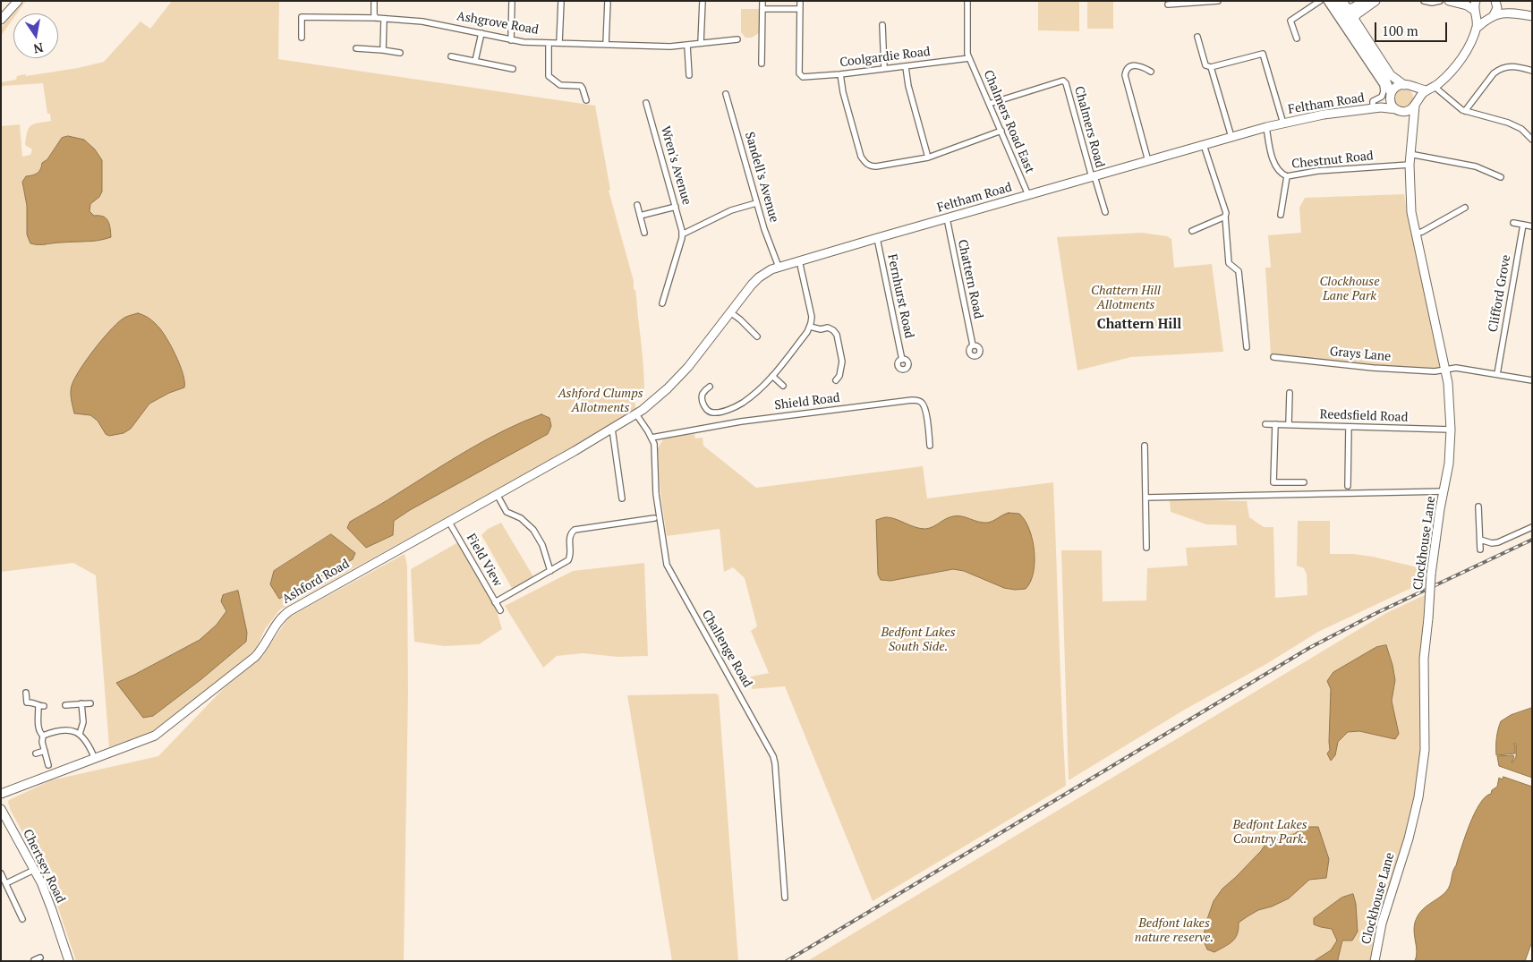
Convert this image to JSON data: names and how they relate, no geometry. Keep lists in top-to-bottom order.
{
  "streets": {
    "main road": [
      "Feltham Road",
      "Clockhouse Lane",
      "Ashford Road",
      "Chertsey Road"
    ],
    "street": [
      "Ashgrove Road",
      "Coolgardie Road",
      "Chalmers Road East",
      "Chalmers Road",
      "Chestnut Road",
      "Wren's Avenue",
      "Sandell's Avenue",
      "Chattern Road",
      "Clifford Grove",
      "Fernhurst Road",
      "Grays Lane",
      "Shield Road",
      "Reedsfield Road",
      "Field View",
      "Challenge Road"
    ]
  },
  "crossings": [
    ["Coolgardie Road", "Chalmers Road East"],
    ["Feltham Road", "Chalmers Road East"],
    ["Feltham Road", "Chalmers Road"],
    ["Feltham Road", "Chestnut Road"],
    ["Feltham Road", "Sandell's Avenue"],
    ["Feltham Road", "Chattern Road"],
    ["Feltham Road", "Fernhurst Road"],
    ["Feltham Road", "Clockhouse Lane"],
    ["Feltham Road", "Ashford Road"],
    ["Feltham Road", "Challenge Road"],
    ["Chalmers Road East", "Chalmers Road"],
    ["Chestnut Road", "Clockhouse Lane"],
    ["Clifford Grove", "Grays Lane"],
    ["Grays Lane", "Clockhouse Lane"],
    ["Shield Road", "Challenge Road"],
    ["Reedsfield Road", "Clockhouse Lane"],
    ["Field View", "Ashford Road"],
    ["Ashford Road", "Challenge Road"]
  ],
  "districts": ["Chattern Hill"],
  "parks": [
    "Clockhouse Lane Park",
    "Chattern Hill Allotments",
    "Ashford Clumps Allotments",
    "Bedfont Lakes South Side.",
    "Bedfont Lakes Country Park.",
    "Bedfont lakes nature reserve."
  ],
  "scale_bar": "100 m",
  "north": "bottom"
}
